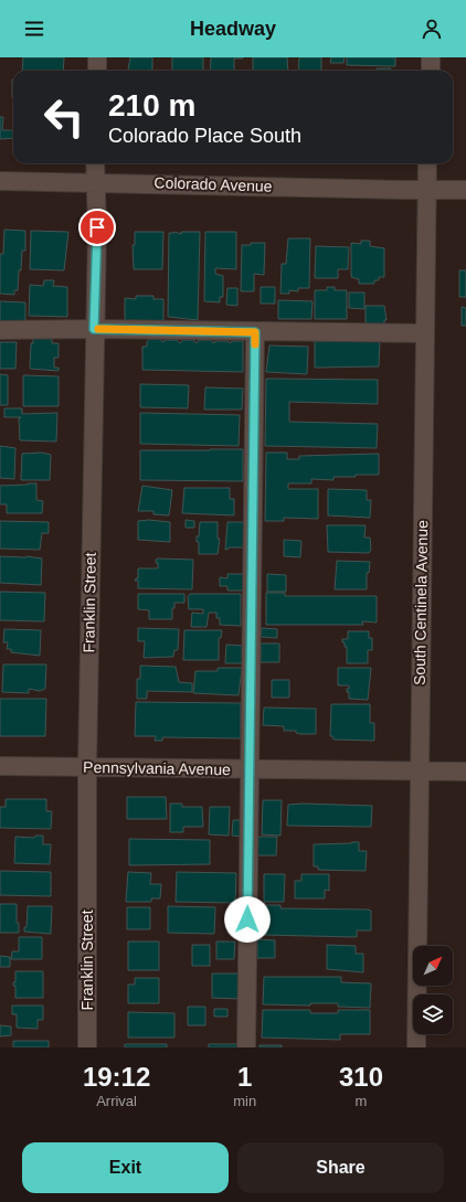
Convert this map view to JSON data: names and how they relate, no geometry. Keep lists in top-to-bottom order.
{
  "streets": {
    "street": [
      "Colorado Avenue",
      "Franklin Street",
      "South Centinela Avenue",
      "Pennsylvania Avenue"
    ]
  },
  "crossings": [
    ["Colorado Avenue", "Franklin Street"],
    ["Colorado Avenue", "South Centinela Avenue"],
    ["Franklin Street", "Pennsylvania Avenue"],
    ["South Centinela Avenue", "Pennsylvania Avenue"]
  ],
  "north": "top right",
  "page": {
    "header": "Headway",
    "turn": ["210 m", "Colorado Place South"],
    "eta": [
      "19:12",
      "Arrival",
      "1",
      "min",
      "310",
      "m"
    ],
    "buttons": ["Exit", "Share"]
  }
}
